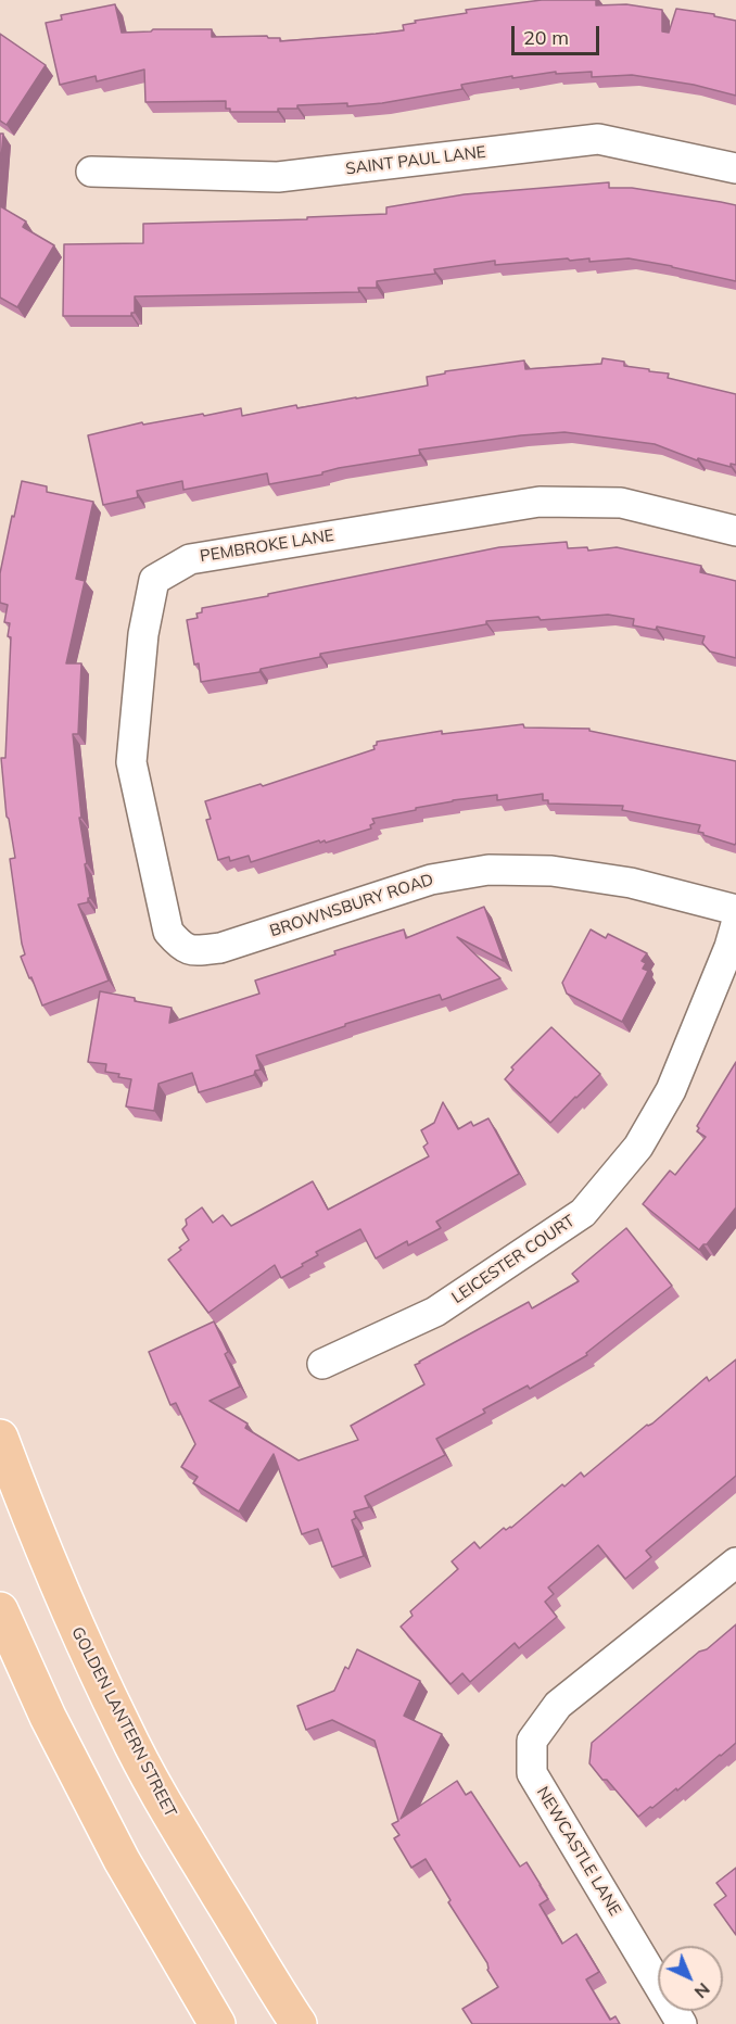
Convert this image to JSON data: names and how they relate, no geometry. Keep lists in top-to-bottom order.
{
  "streets": {
    "main road": ["GOLDEN LANTERN STREET"],
    "street": [
      "SAINT PAUL LANE",
      "PEMBROKE LANE",
      "BROWNSBURY ROAD",
      "LEICESTER COURT",
      "NEWCASTLE LANE"
    ]
  },
  "crossings": [
    ["PEMBROKE LANE", "BROWNSBURY ROAD"]
  ],
  "scale_bar": "20 m",
  "north": "bottom right"
}
